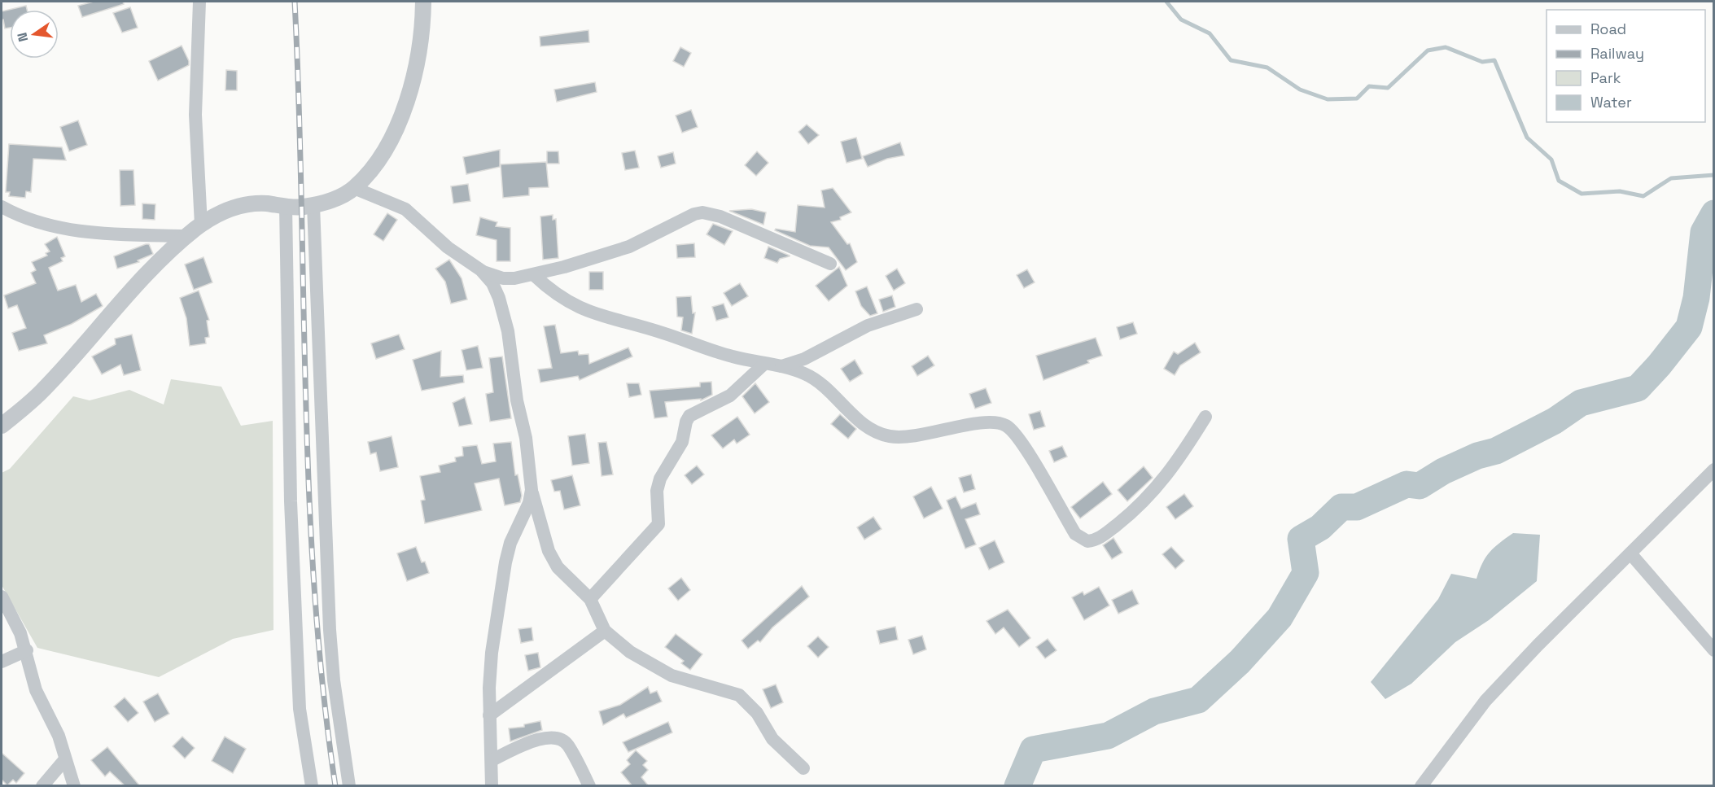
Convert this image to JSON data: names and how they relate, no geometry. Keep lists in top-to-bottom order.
{
  "legend": [
    "Road",
    "Railway",
    "Park",
    "Water"
  ],
  "north": "left"
}
